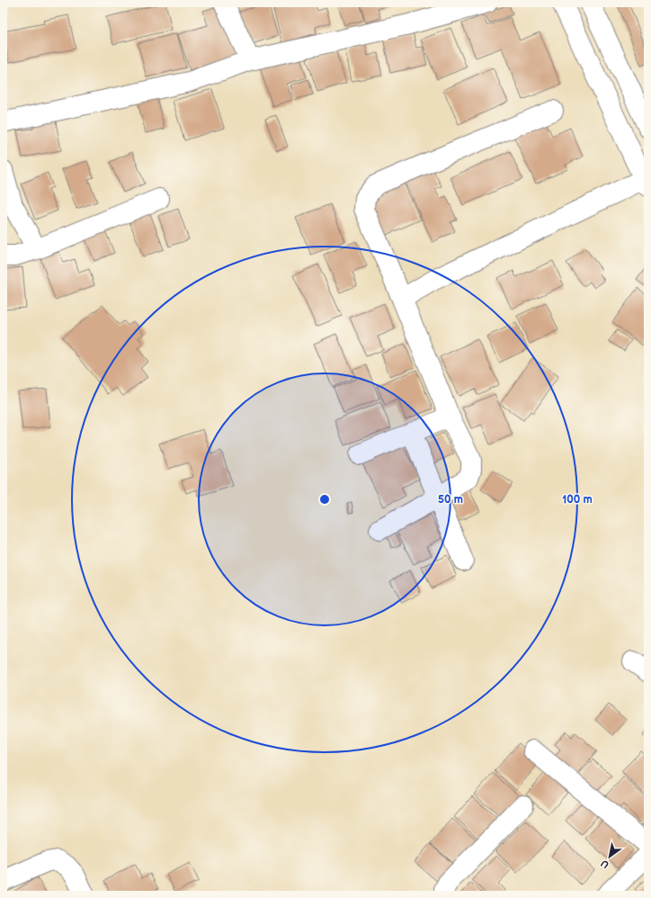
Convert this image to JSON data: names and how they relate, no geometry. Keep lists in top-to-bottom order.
{
  "north": "bottom left",
  "rings": ["50 m", "100 m"]
}
